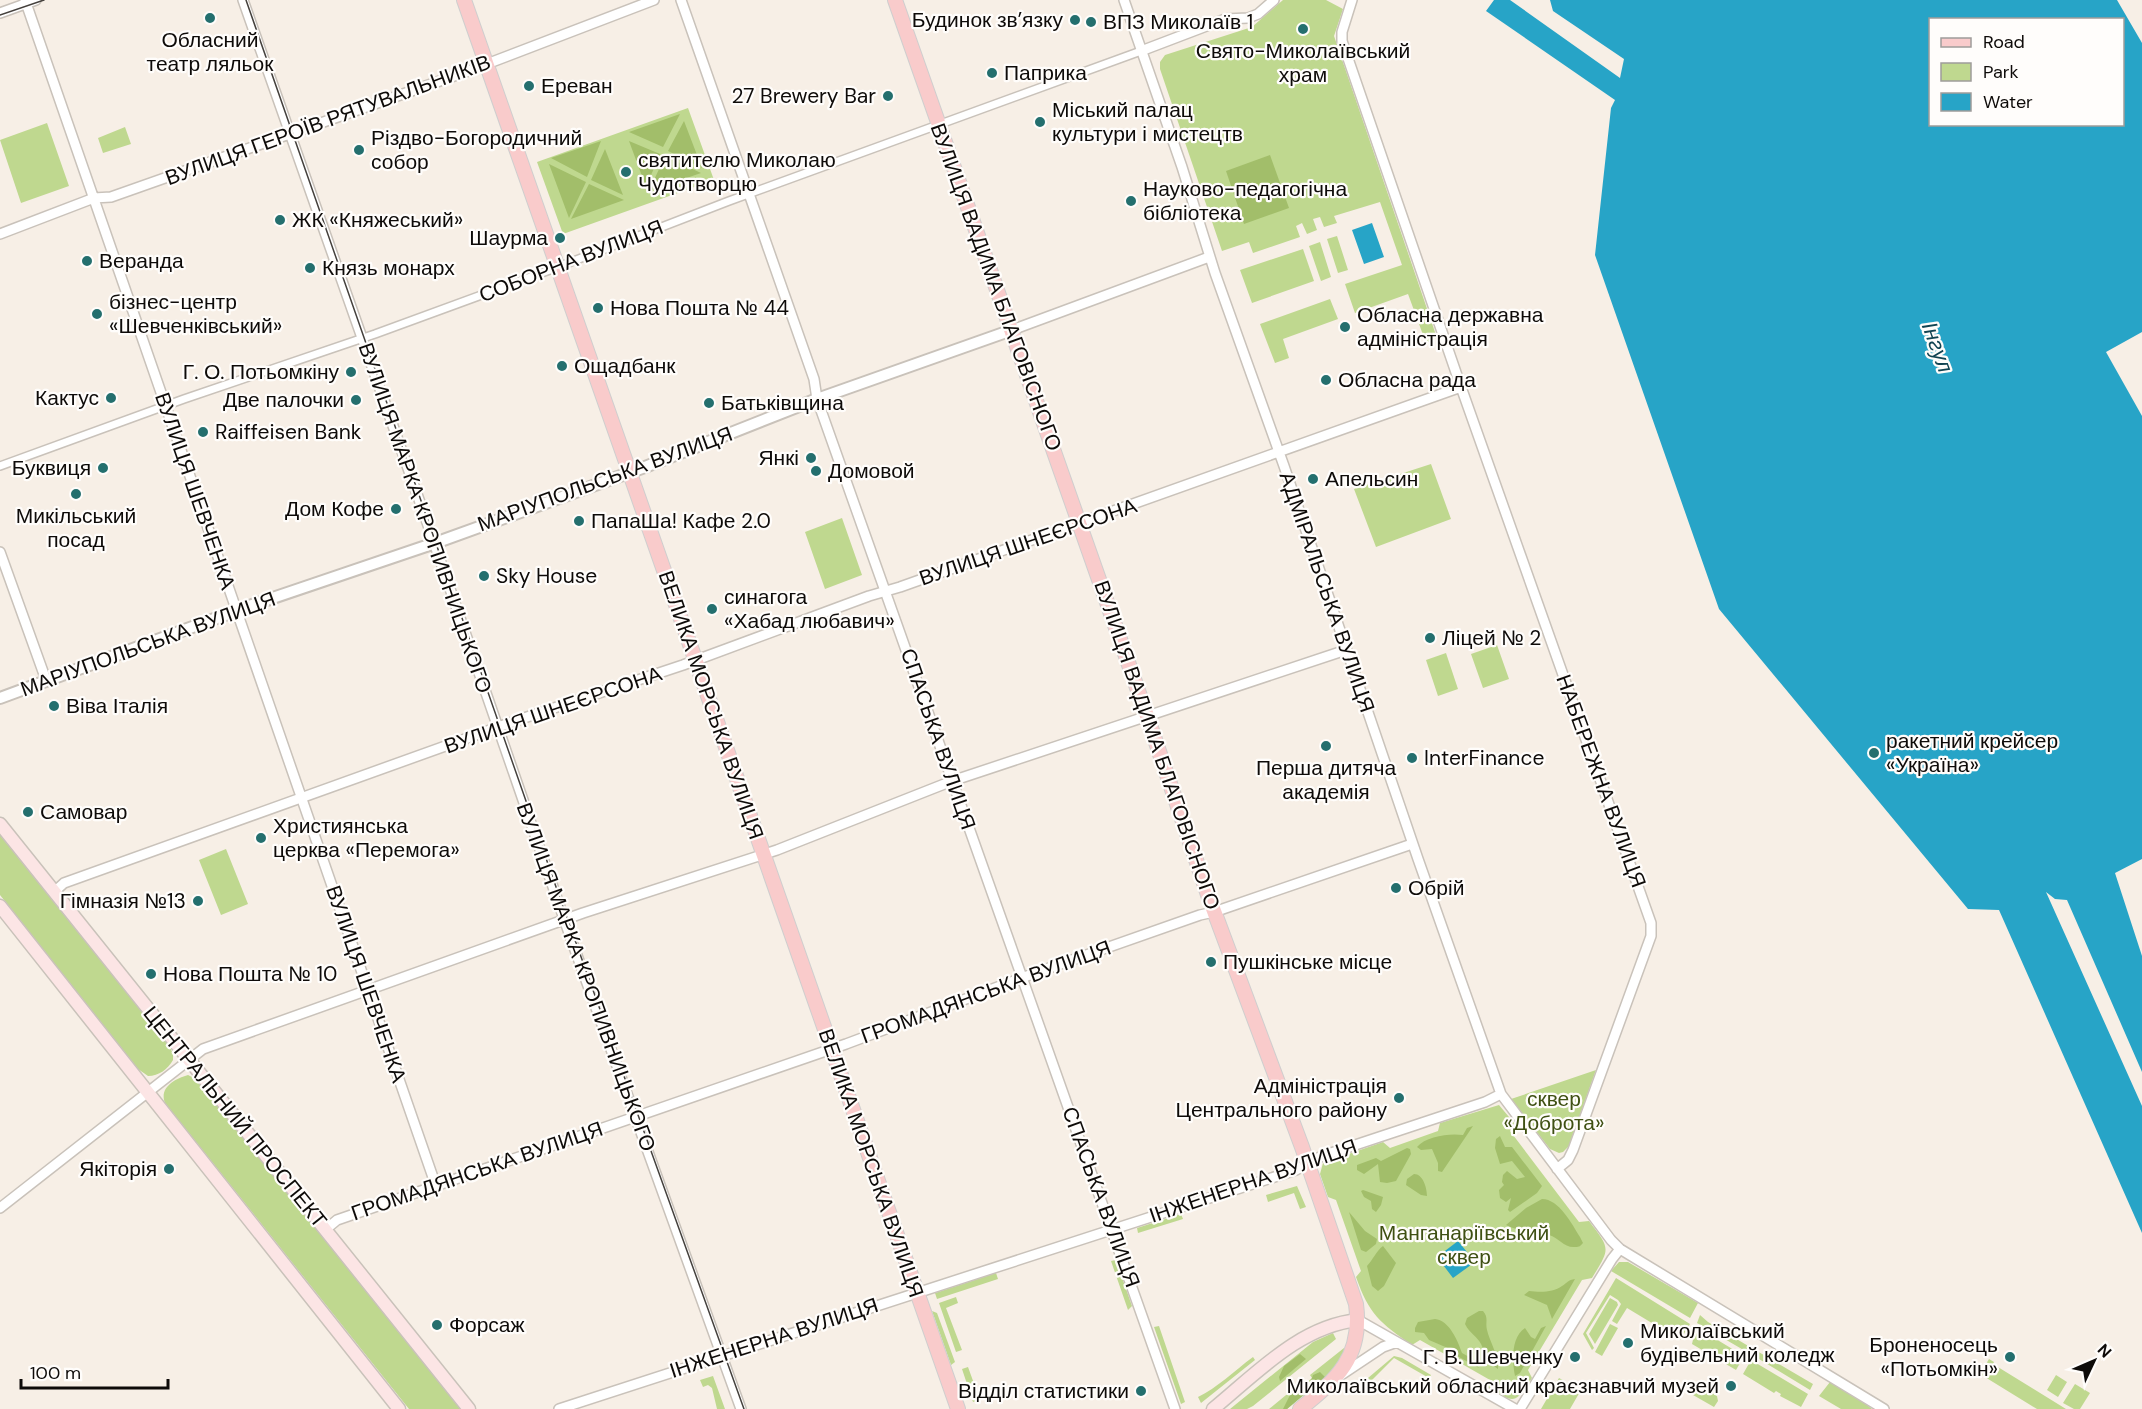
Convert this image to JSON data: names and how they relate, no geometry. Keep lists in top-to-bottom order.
{
  "streets": {
    "main road": ["ВУЛИЦЯ ВАДИМА БЛАГОВІСНОГО", "ВЕЛИКА МОРСЬКА ВУЛИЦЯ", "ЦЕНТРАЛЬНИЙ ПРОСПЕКТ"],
    "street": [
      "ВУЛИЦЯ ГЕРОЇВ РЯТУВАЛЬНИКІВ",
      "СОБОРНА ВУЛИЦЯ",
      "МАРІУПОЛЬСЬКА ВУЛИЦЯ",
      "ВУЛИЦЯ ШЕВЧЕНКА",
      "ВУЛИЦЯ МАРКА КРОПИВНИЦЬКОГО",
      "ВУЛИЦЯ ШНЕЄРСОНА",
      "АДМІРАЛЬСЬКА ВУЛИЦЯ",
      "СПАСЬКА ВУЛИЦЯ",
      "НАБЕРЕЖНА ВУЛИЦЯ",
      "ГРОМАДЯНСЬКА ВУЛИЦЯ",
      "ІНЖЕНЕРНА ВУЛИЦЯ"
    ]
  },
  "crossings": [
    ["ВУЛИЦЯ ГЕРОЇВ РЯТУВАЛЬНИКІВ", "ВУЛИЦЯ ШЕВЧЕНКА"],
    ["ВУЛИЦЯ ГЕРОЇВ РЯТУВАЛЬНИКІВ", "ВУЛИЦЯ МАРКА КРОПИВНИЦЬКОГО"],
    ["ВУЛИЦЯ ГЕРОЇВ РЯТУВАЛЬНИКІВ", "ВЕЛИКА МОРСЬКА ВУЛИЦЯ"],
    ["СОБОРНА ВУЛИЦЯ", "ВУЛИЦЯ ВАДИМА БЛАГОВІСНОГО"],
    ["СОБОРНА ВУЛИЦЯ", "ВУЛИЦЯ ШЕВЧЕНКА"],
    ["СОБОРНА ВУЛИЦЯ", "ВУЛИЦЯ МАРКА КРОПИВНИЦЬКОГО"],
    ["СОБОРНА ВУЛИЦЯ", "АДМІРАЛЬСЬКА ВУЛИЦЯ"],
    ["СОБОРНА ВУЛИЦЯ", "ВЕЛИКА МОРСЬКА ВУЛИЦЯ"],
    ["СОБОРНА ВУЛИЦЯ", "СПАСЬКА ВУЛИЦЯ"],
    ["ВУЛИЦЯ ВАДИМА БЛАГОВІСНОГО", "МАРІУПОЛЬСЬКА ВУЛИЦЯ"],
    ["ВУЛИЦЯ ВАДИМА БЛАГОВІСНОГО", "ВУЛИЦЯ ШНЕЄРСОНА"],
    ["ВУЛИЦЯ ВАДИМА БЛАГОВІСНОГО", "ГРОМАДЯНСЬКА ВУЛИЦЯ"],
    ["ВУЛИЦЯ ВАДИМА БЛАГОВІСНОГО", "ІНЖЕНЕРНА ВУЛИЦЯ"],
    ["МАРІУПОЛЬСЬКА ВУЛИЦЯ", "ВУЛИЦЯ ШЕВЧЕНКА"],
    ["МАРІУПОЛЬСЬКА ВУЛИЦЯ", "ВУЛИЦЯ МАРКА КРОПИВНИЦЬКОГО"],
    ["МАРІУПОЛЬСЬКА ВУЛИЦЯ", "АДМІРАЛЬСЬКА ВУЛИЦЯ"],
    ["МАРІУПОЛЬСЬКА ВУЛИЦЯ", "ВЕЛИКА МОРСЬКА ВУЛИЦЯ"],
    ["МАРІУПОЛЬСЬКА ВУЛИЦЯ", "СПАСЬКА ВУЛИЦЯ"],
    ["ВУЛИЦЯ ШЕВЧЕНКА", "ВУЛИЦЯ ШНЕЄРСОНА"],
    ["ВУЛИЦЯ ШЕВЧЕНКА", "ГРОМАДЯНСЬКА ВУЛИЦЯ"],
    ["ВУЛИЦЯ МАРКА КРОПИВНИЦЬКОГО", "ВУЛИЦЯ ШНЕЄРСОНА"],
    ["ВУЛИЦЯ МАРКА КРОПИВНИЦЬКОГО", "ГРОМАДЯНСЬКА ВУЛИЦЯ"],
    ["ВУЛИЦЯ МАРКА КРОПИВНИЦЬКОГО", "ІНЖЕНЕРНА ВУЛИЦЯ"],
    ["ВУЛИЦЯ ШНЕЄРСОНА", "АДМІРАЛЬСЬКА ВУЛИЦЯ"],
    ["ВУЛИЦЯ ШНЕЄРСОНА", "ВЕЛИКА МОРСЬКА ВУЛИЦЯ"],
    ["ВУЛИЦЯ ШНЕЄРСОНА", "СПАСЬКА ВУЛИЦЯ"],
    ["ВУЛИЦЯ ШНЕЄРСОНА", "НАБЕРЕЖНА ВУЛИЦЯ"],
    ["ВУЛИЦЯ ШНЕЄРСОНА", "ЦЕНТРАЛЬНИЙ ПРОСПЕКТ"],
    ["АДМІРАЛЬСЬКА ВУЛИЦЯ", "НАБЕРЕЖНА ВУЛИЦЯ"],
    ["АДМІРАЛЬСЬКА ВУЛИЦЯ", "ГРОМАДЯНСЬКА ВУЛИЦЯ"],
    ["АДМІРАЛЬСЬКА ВУЛИЦЯ", "ІНЖЕНЕРНА ВУЛИЦЯ"],
    ["ВЕЛИКА МОРСЬКА ВУЛИЦЯ", "ГРОМАДЯНСЬКА ВУЛИЦЯ"],
    ["ВЕЛИКА МОРСЬКА ВУЛИЦЯ", "ІНЖЕНЕРНА ВУЛИЦЯ"],
    ["СПАСЬКА ВУЛИЦЯ", "ГРОМАДЯНСЬКА ВУЛИЦЯ"],
    ["СПАСЬКА ВУЛИЦЯ", "ІНЖЕНЕРНА ВУЛИЦЯ"],
    ["ГРОМАДЯНСЬКА ВУЛИЦЯ", "ЦЕНТРАЛЬНИЙ ПРОСПЕКТ"]
  ],
  "water": ["Інгул"],
  "parks": ["сквер «Доброта»", "Манганаріївський сквер"],
  "places": [
    "Обласний театр ляльок",
    "Будинок зв’язку",
    "ВПЗ Миколаїв 1",
    "Свято-Миколаївський храм",
    "Паприка",
    "Ереван",
    "27 Brewery Bar",
    "Міський палац культури і мистецтв",
    "Різдво-Богородичний собор",
    "святителю Миколаю Чудотворцю",
    "Науково-педагогічна бібліотека",
    "ЖК «Княжеський»",
    "Шаурма",
    "Веранда",
    "Князь монарх",
    "Нова Пошта № 44",
    "бізнес-центр «Шевченківський»",
    "Обласна державна адміністрація",
    "Ощадбанк",
    "Г. О. Потьомкіну",
    "Обласна рада",
    "Кактус",
    "Две палочки",
    "Батьківщина",
    "Raiffeisen Bank",
    "Янкі",
    "Буквиця",
    "Домовой",
    "Апельсин",
    "Микільський посад",
    "Дом Кофе",
    "ПапаШа! Кафе 2.0",
    "Sky House",
    "синагога «Хабад любавич»",
    "Ліцей № 2",
    "Віва Італія",
    "Перша дитяча академія",
    "ракетний крейсер «Україна»",
    "InterFinance",
    "Самовар",
    "Християнська церква «Перемога»",
    "Обрій",
    "Гімназія №13",
    "Пушкінське місце",
    "Нова Пошта № 10",
    "Адміністрація Центрального району",
    "Якіторія",
    "Форсаж",
    "Миколаївський будівельний коледж",
    "Г. В. Шевченку",
    "Броненосець «Потьомкін»",
    "Миколаївський обласний краєзнавчий музей",
    "Відділ статистики"
  ],
  "legend": ["Road", "Park", "Water"],
  "scale_bar": "100 m",
  "north": "top right"
}
